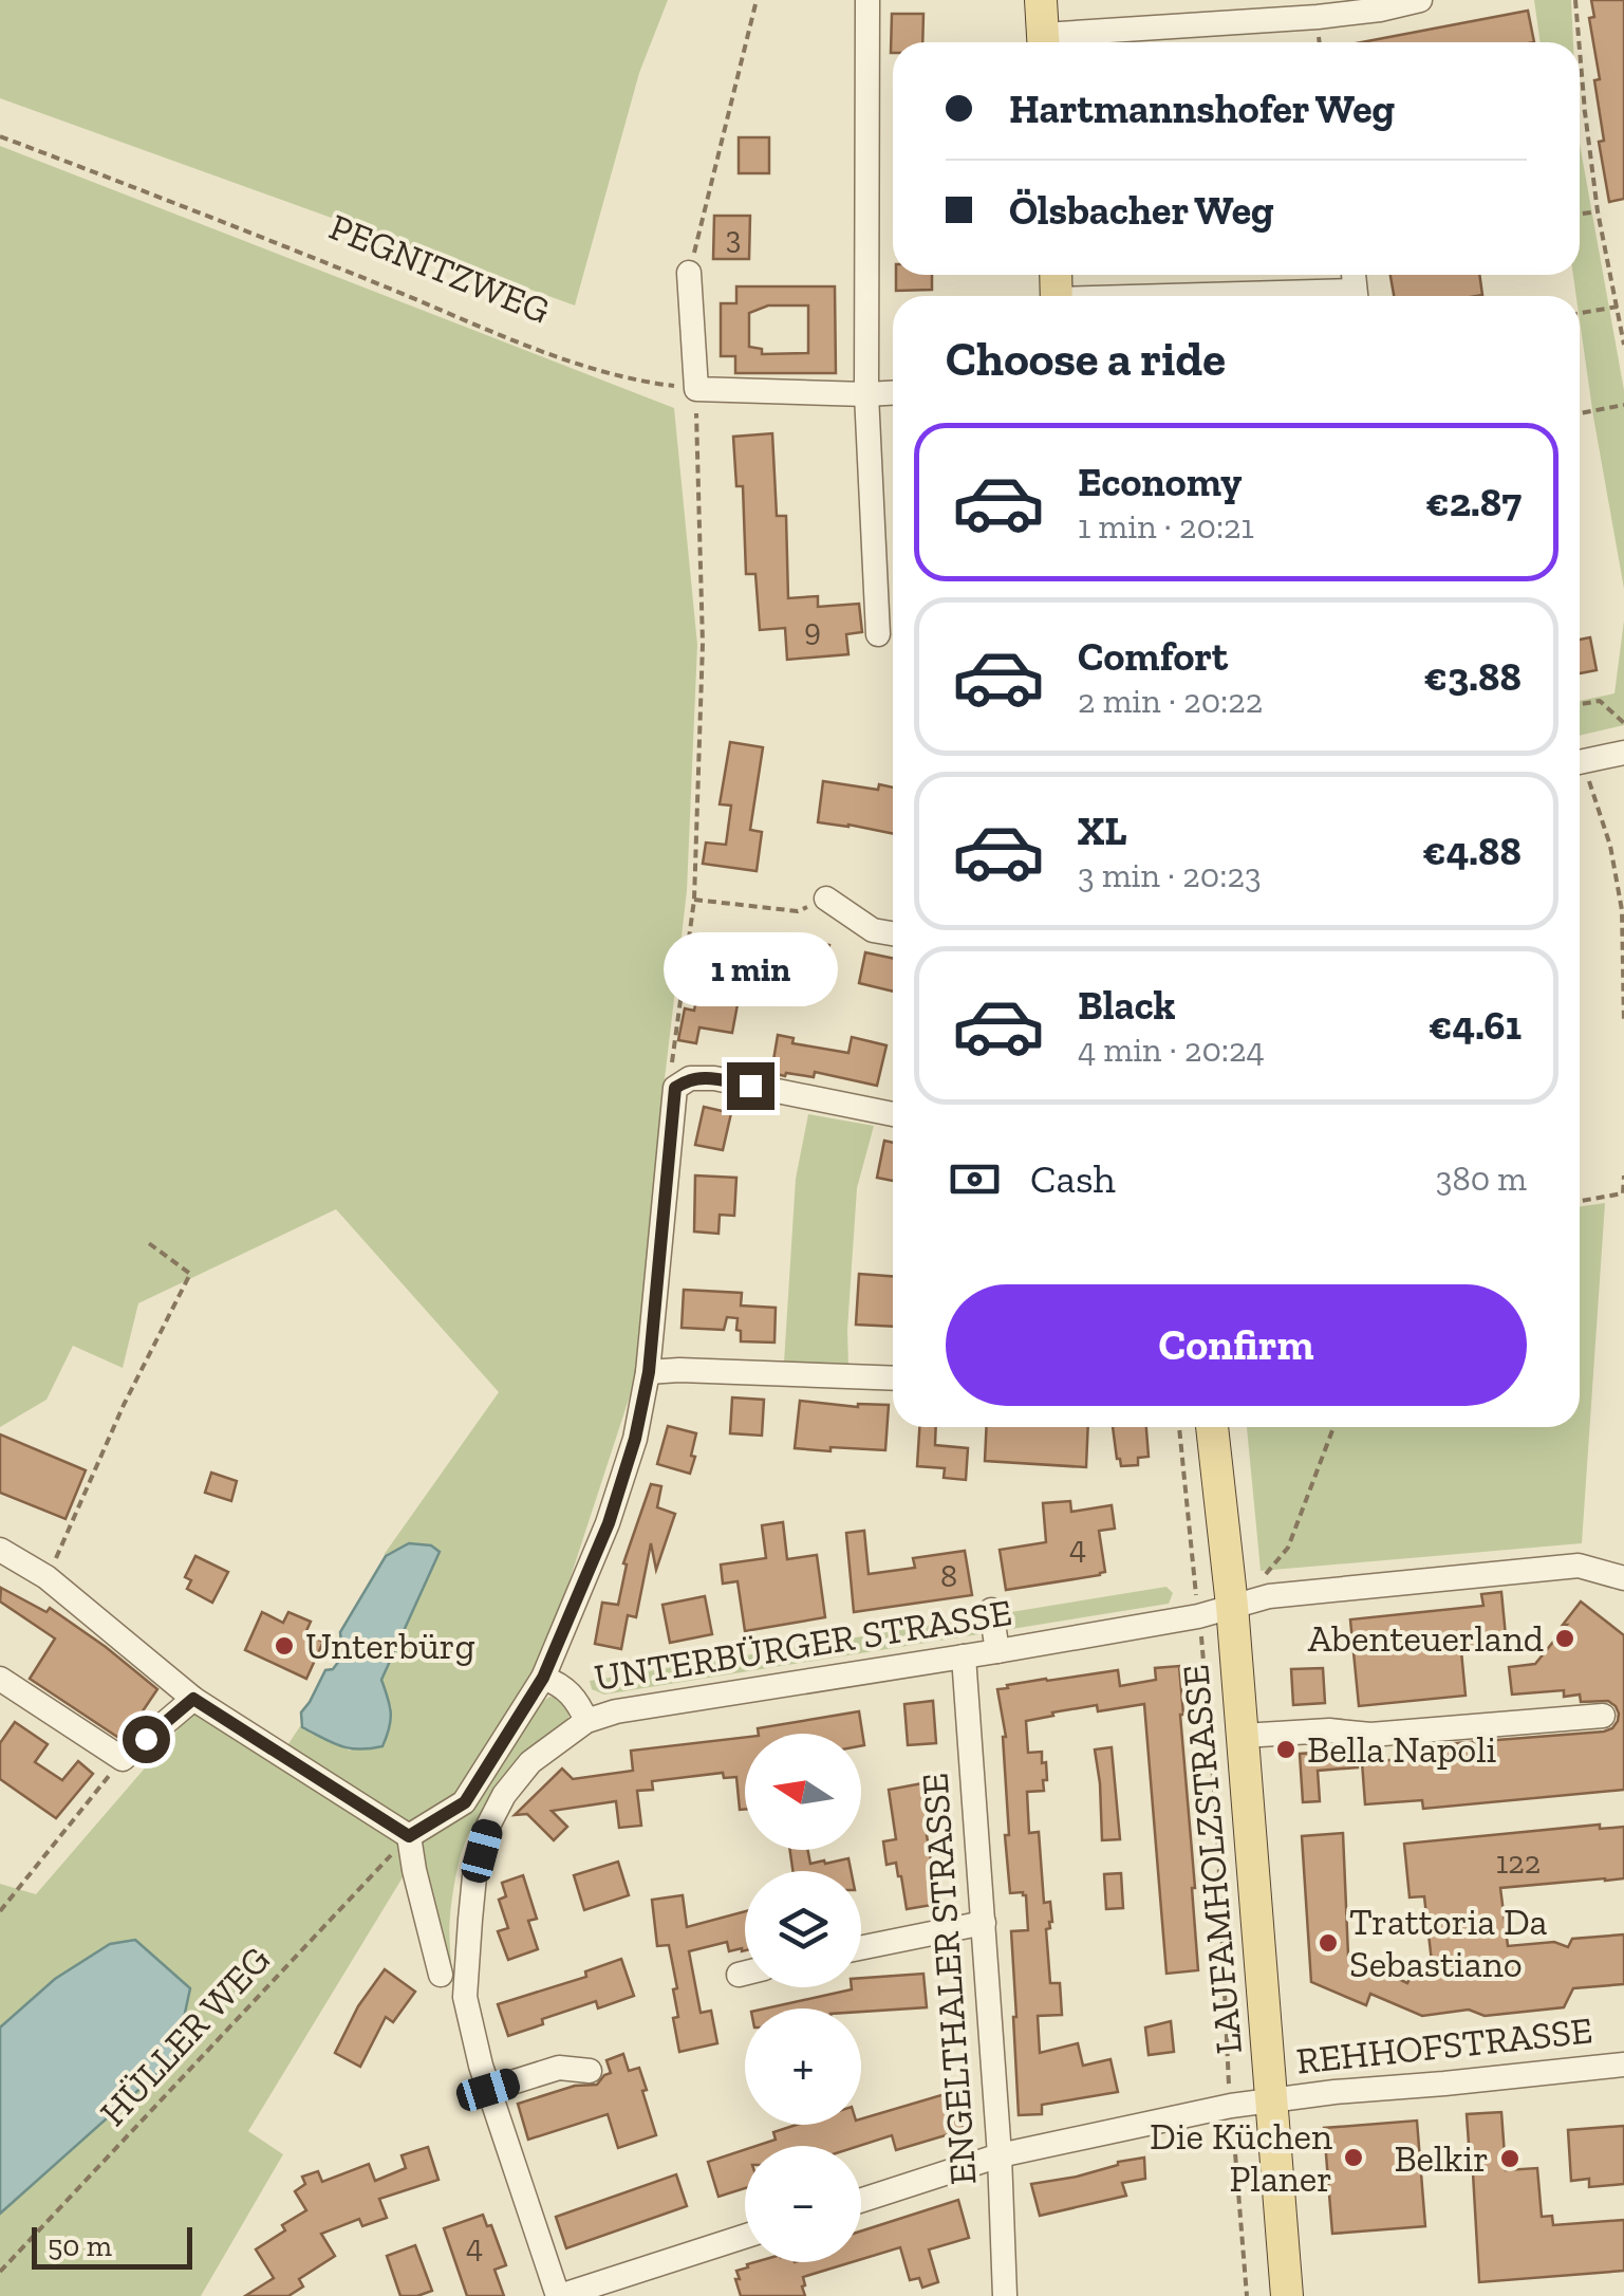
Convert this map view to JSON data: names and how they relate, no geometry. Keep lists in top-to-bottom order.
{
  "streets": {
    "main road": ["LAUFAMHOLZSTRASSE"],
    "street": ["UNTERBÜRGER STRASSE", "ENGELTHALER STRASSE", "REHHOFSTRASSE"],
    "path": ["PEGNITZWEG", "HÜLLER WEG"]
  },
  "crossings": [
    ["UNTERBÜRGER STRASSE", "LAUFAMHOLZSTRASSE"],
    ["UNTERBÜRGER STRASSE", "ENGELTHALER STRASSE"],
    ["UNTERBÜRGER STRASSE", "HÜLLER WEG"],
    ["LAUFAMHOLZSTRASSE", "REHHOFSTRASSE"],
    ["ENGELTHALER STRASSE", "REHHOFSTRASSE"]
  ],
  "places": [
    "Abenteuerland",
    "Unterbürg",
    "Bella Napoli",
    "Trattoria Da Sebastiano",
    "Die Küchen Planer",
    "Belkir"
  ],
  "house_numbers": [
    "3",
    "9",
    "4",
    "8",
    "122",
    "4"
  ],
  "scale_bar": "50 m",
  "north": "left",
  "page": {
    "banner": ["Hartmannshofer Weg", "Ölsbacher Weg"],
    "heading": "Choose a ride",
    "list": [
      {
        "name": "Economy",
        "note": "1 min · 20:21",
        "value": "€2.87"
      },
      {
        "name": "Comfort",
        "note": "2 min · 20:22",
        "value": "€3.88"
      },
      {
        "name": "XL",
        "note": "3 min · 20:23",
        "value": "€4.88"
      },
      {
        "name": "Black",
        "note": "4 min · 20:24",
        "value": "€4.61"
      }
    ],
    "bubble": "1 min",
    "pay": ["Cash", "380 m"],
    "buttons": "Confirm",
    "map_buttons": ["+", "−"],
    "scale": "50 m"
  }
}
